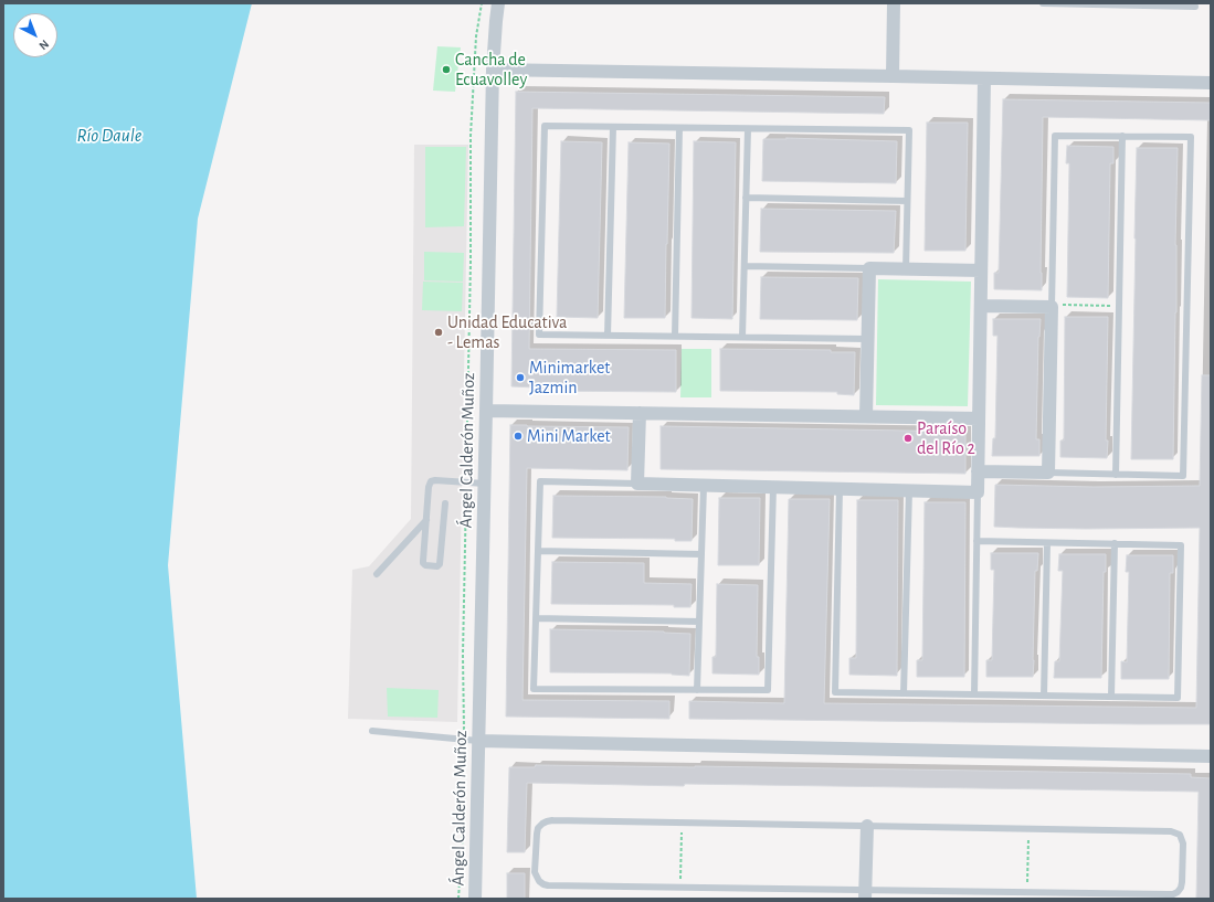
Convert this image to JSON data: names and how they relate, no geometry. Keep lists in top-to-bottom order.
{
  "streets": {
    "street": ["Ángel Calderón Muñoz"]
  },
  "water": ["Río Daule"],
  "places": [
    "Cancha de Ecuavolley",
    "Unidad Educativa - Lemas",
    "Minimarket Jazmin",
    "Mini Market",
    "Paraíso del Río 2"
  ],
  "north": "bottom right"
}
